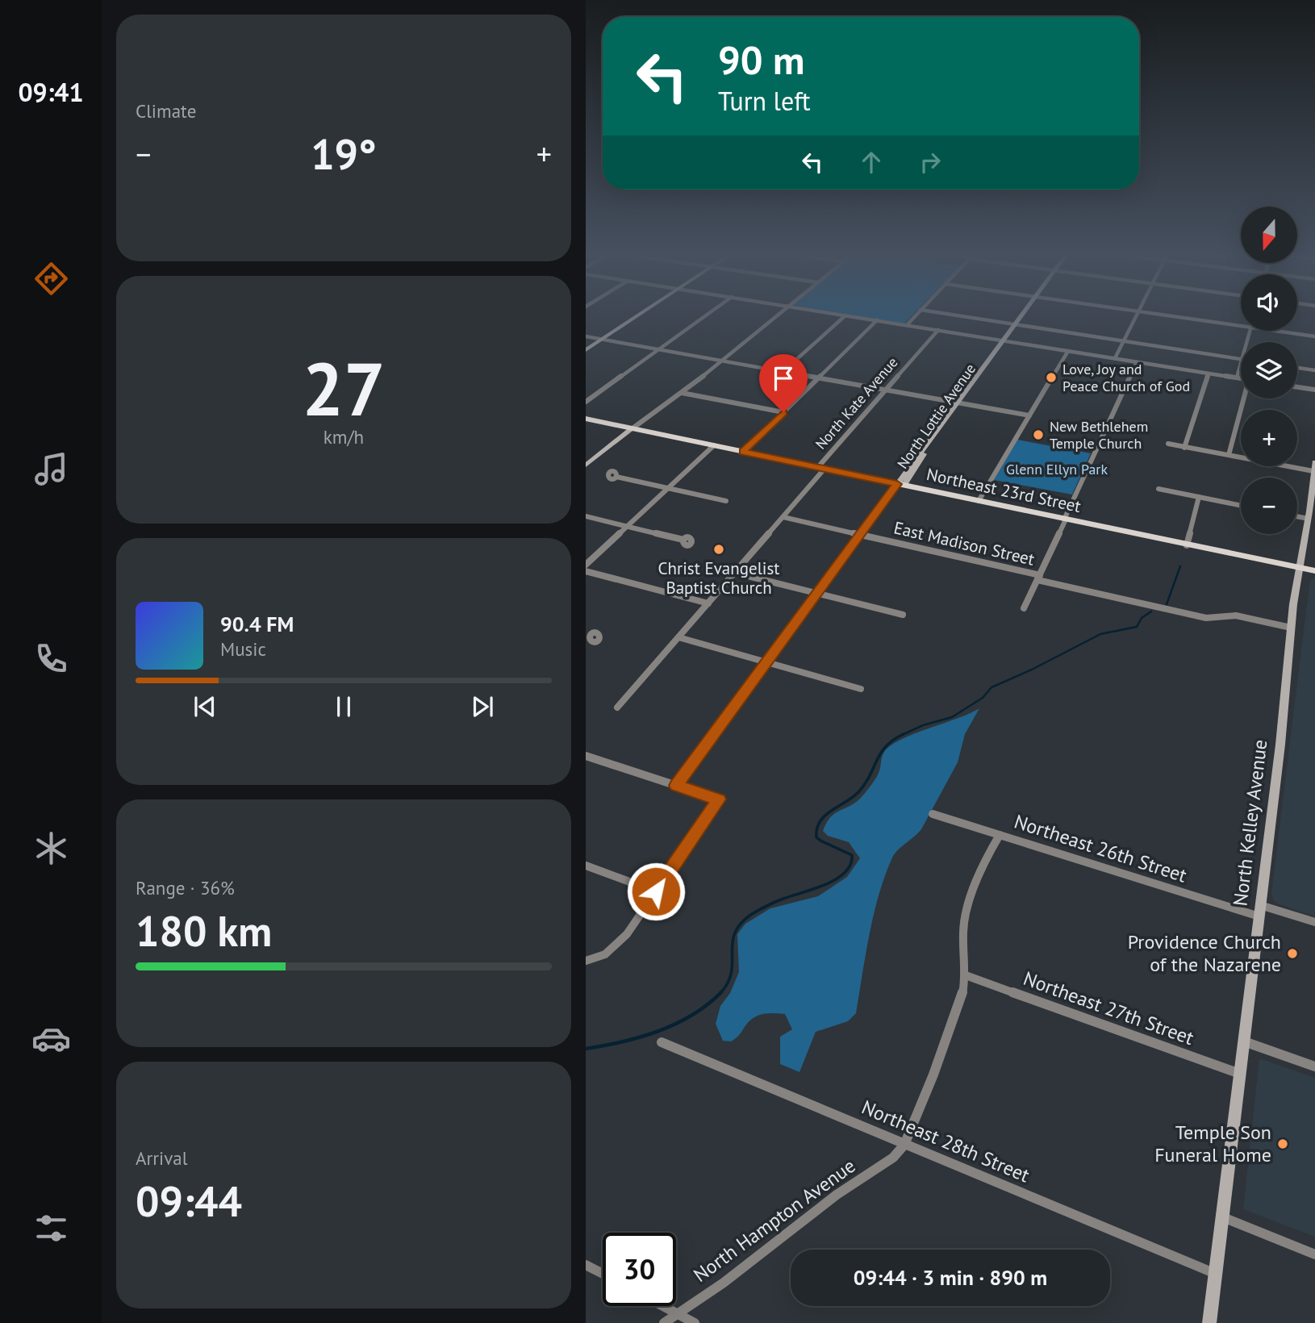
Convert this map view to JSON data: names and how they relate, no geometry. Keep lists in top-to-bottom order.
{
  "streets": {
    "main road": ["North Lottie Avenue", "Northeast 23rd Street", "North Kelley Avenue"],
    "street": [
      "North Kate Avenue",
      "East Madison Street",
      "Northeast 26th Street",
      "Northeast 27th Street",
      "Northeast 28th Street",
      "North Hampton Avenue"
    ]
  },
  "crossings": [
    ["North Kate Avenue", "Northeast 23rd Street"],
    ["North Kate Avenue", "East Madison Street"],
    ["North Lottie Avenue", "Northeast 23rd Street"],
    ["North Lottie Avenue", "East Madison Street"],
    ["Northeast 23rd Street", "North Kelley Avenue"],
    ["East Madison Street", "North Kelley Avenue"],
    ["North Kelley Avenue", "Northeast 26th Street"],
    ["North Kelley Avenue", "Northeast 27th Street"],
    ["North Kelley Avenue", "Northeast 28th Street"],
    ["Northeast 28th Street", "North Hampton Avenue"]
  ],
  "parks": ["Glenn Ellyn Park"],
  "places": [
    "Love, Joy and Peace Church of God",
    "New Bethlehem Temple Church",
    "Christ Evangelist Baptist Church",
    "Providence Church of the Nazarene",
    "Temple Son Funeral Home"
  ],
  "north": "bottom",
  "page": {
    "tabs": "09:41",
    "tile": [
      "Climate",
      ["27", "km/h"],
      ["Range · 36%", "180 km"],
      ["Arrival", "09:44"]
    ],
    "turn": ["90 m", "Turn left"],
    "heat": ["−", "19°", "+"],
    "map_buttons": ["+", "−"],
    "song": ["90.4 FM", "Music"],
    "limit": "30",
    "trip": "09:44 · 3 min · 890 m"
  }
}
